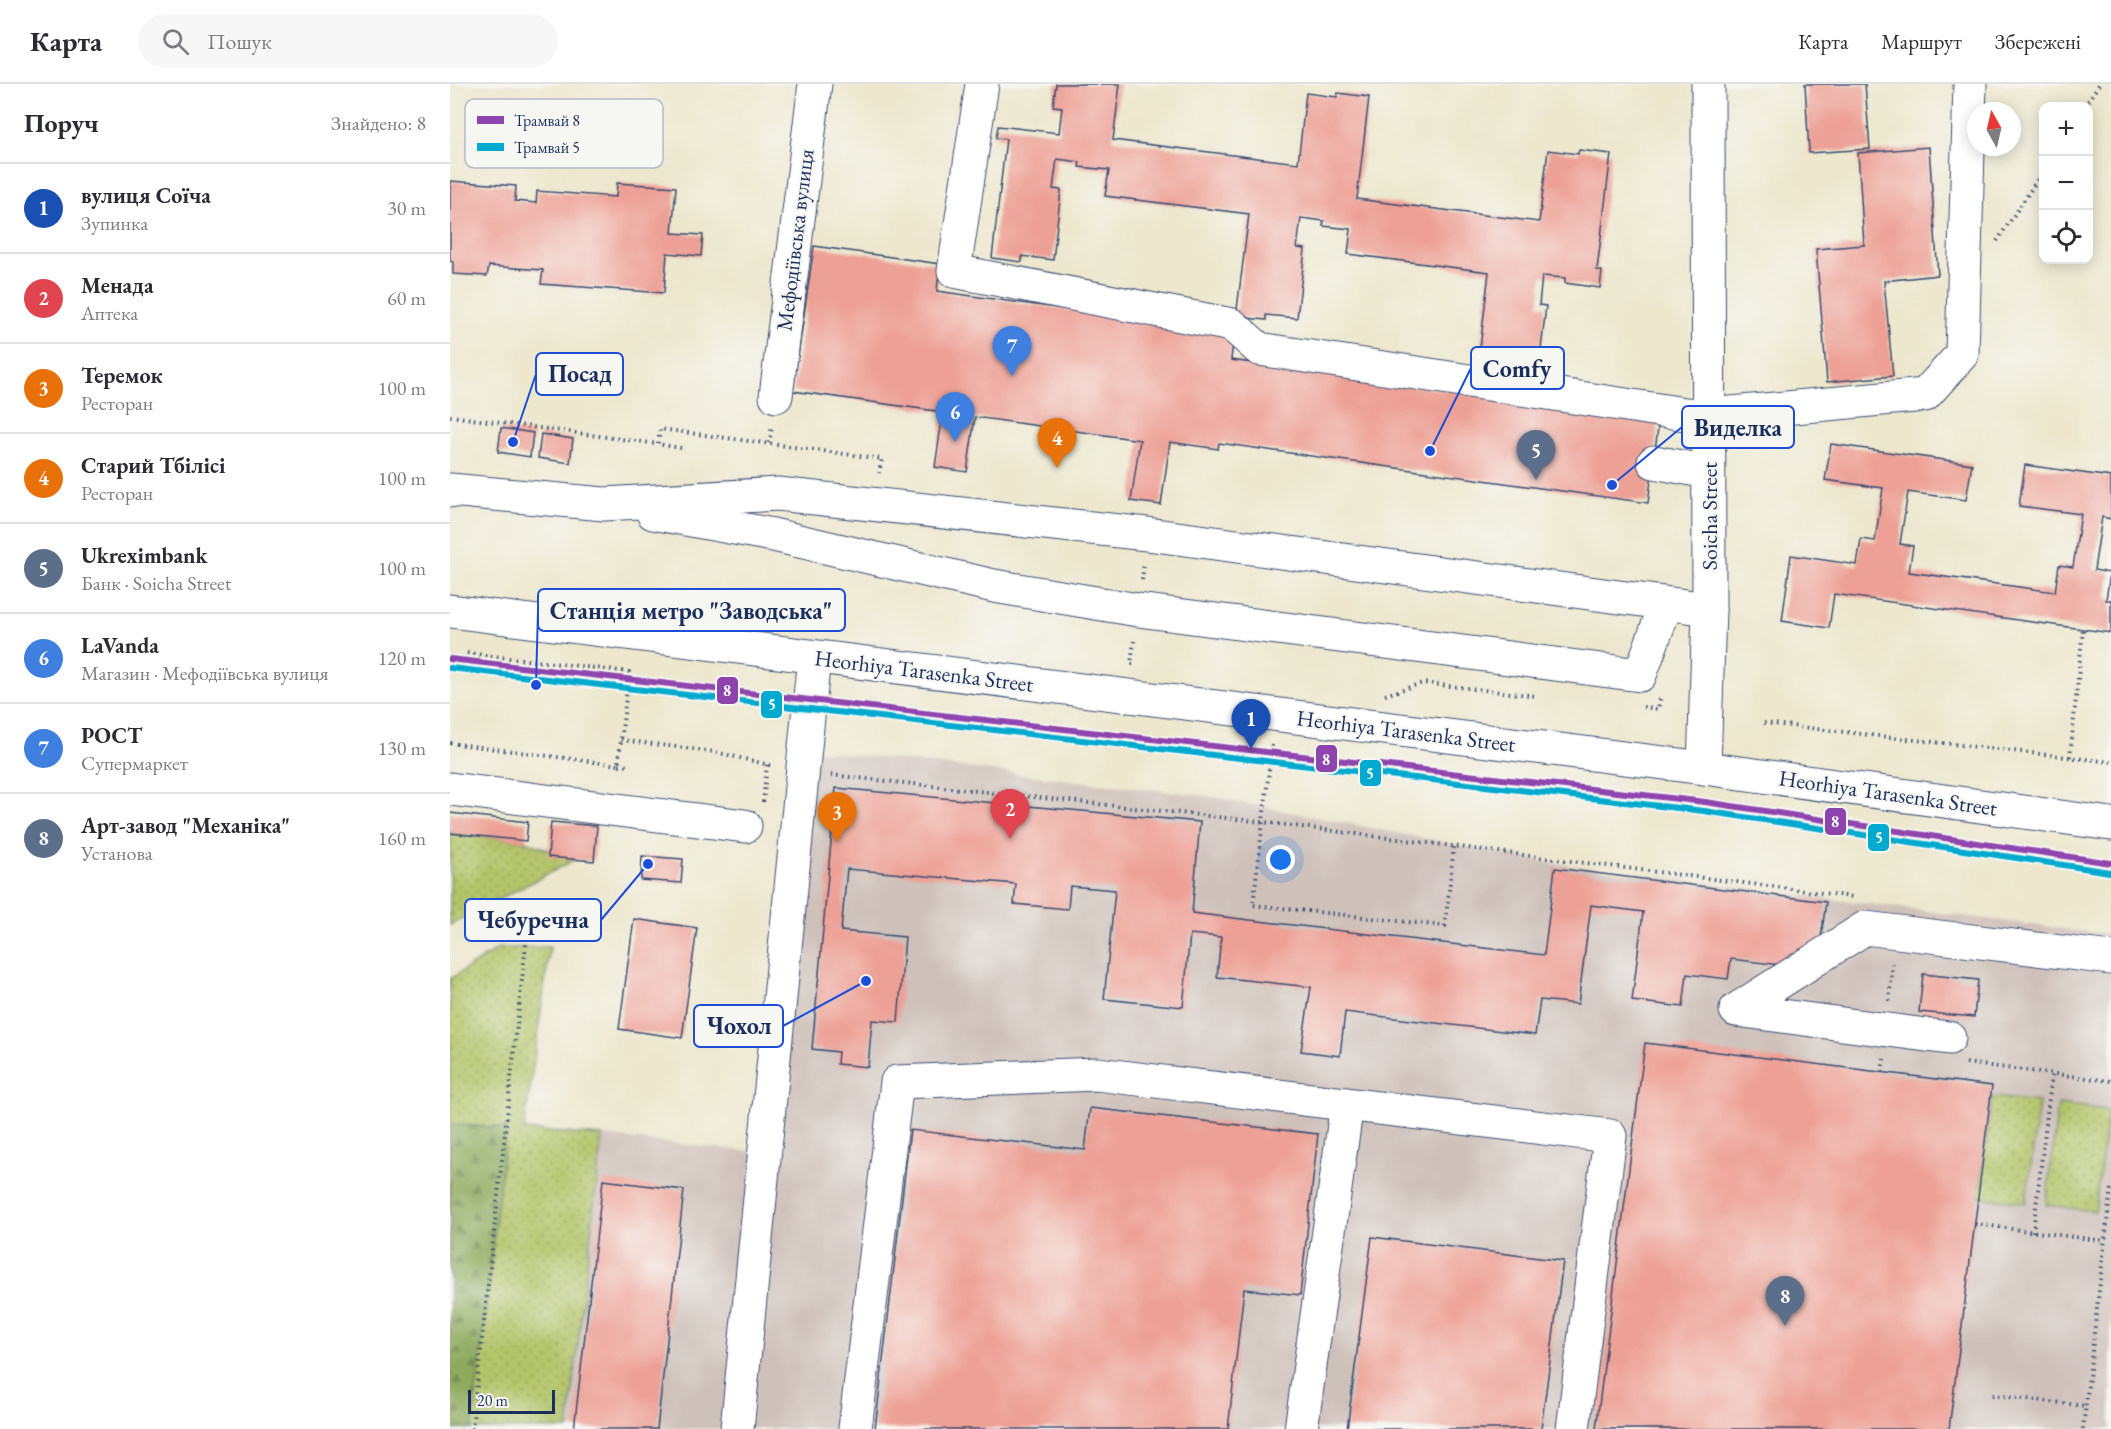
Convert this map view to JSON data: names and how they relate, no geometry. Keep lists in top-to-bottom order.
{
  "streets": {
    "main road": ["Мефодіївська вулиця", "Soicha Street", "Heorhiya Tarasenka Street"]
  },
  "crossings": [
    ["Soicha Street", "Heorhiya Tarasenka Street"]
  ],
  "places": [
    "Посад",
    "Comfy",
    "Виделка",
    "Станція метро \"Заводська\"",
    "Чебуречна",
    "Чохол"
  ],
  "lines": ["tram line 8", "tram line 5"],
  "legend": ["Трамвай 8", "Трамвай 5"],
  "scale_bar": "20 m",
  "north": "top",
  "page": {
    "header": "Карта",
    "search": "Пошук",
    "nav": ["Карта", "Маршрут", "Збережені"],
    "heading": ["Поруч", "Знайдено: 8"],
    "map_buttons": ["+", "−"],
    "list": [
      {
        "mark": "1",
        "name": "вулиця Соїча",
        "note": "Зупинка",
        "value": "30 m"
      },
      {
        "mark": "2",
        "name": "Менада",
        "note": "Аптека",
        "value": "60 m"
      },
      {
        "mark": "3",
        "name": "Теремок",
        "note": "Ресторан",
        "value": "100 m"
      },
      {
        "mark": "4",
        "name": "Старий Тбілісі",
        "note": "Ресторан",
        "value": "100 m"
      },
      {
        "mark": "5",
        "name": "Ukreximbank",
        "note": "Банк · Soicha Street",
        "value": "100 m"
      },
      {
        "mark": "6",
        "name": "LaVanda",
        "note": "Магазин · Мефодіївська вулиця",
        "value": "120 m"
      },
      {
        "mark": "7",
        "name": "РОСТ",
        "note": "Супермаркет",
        "value": "130 m"
      },
      {
        "mark": "8",
        "name": "Арт-завод \"Механіка\"",
        "note": "Установа",
        "value": "160 m"
      }
    ],
    "pins": [
      "7",
      "6",
      "4",
      "5",
      "1",
      "2",
      "3",
      "8"
    ],
    "scale": "20 m"
  }
}
